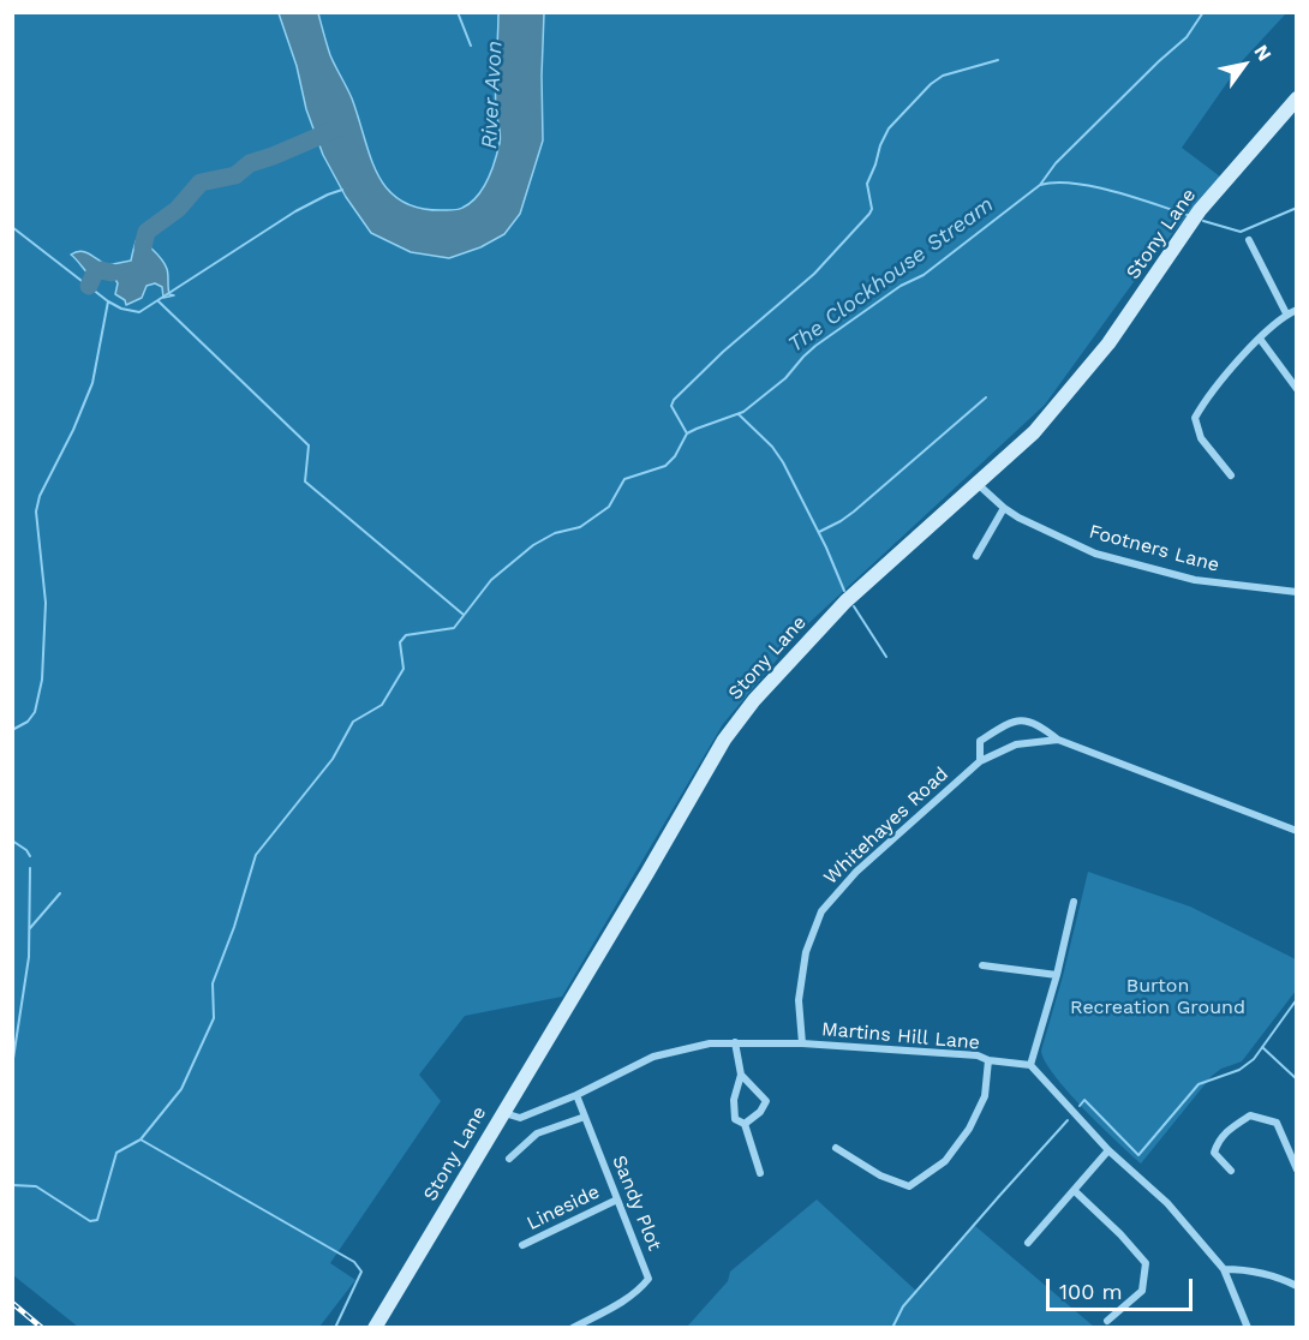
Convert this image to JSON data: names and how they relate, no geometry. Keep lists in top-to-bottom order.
{
  "streets": {
    "main road": ["Stony Lane"],
    "street": [
      "Footners Lane",
      "Whitehayes Road",
      "Martins Hill Lane",
      "Sandy Plot",
      "Lineside"
    ]
  },
  "crossings": [
    ["Stony Lane", "Footners Lane"],
    ["Stony Lane", "Martins Hill Lane"],
    ["Whitehayes Road", "Martins Hill Lane"],
    ["Martins Hill Lane", "Sandy Plot"],
    ["Sandy Plot", "Lineside"]
  ],
  "water": ["River Avon", "The Clockhouse Stream"],
  "parks": ["Burton Recreation Ground"],
  "scale_bar": "100 m",
  "north": "top right"
}
